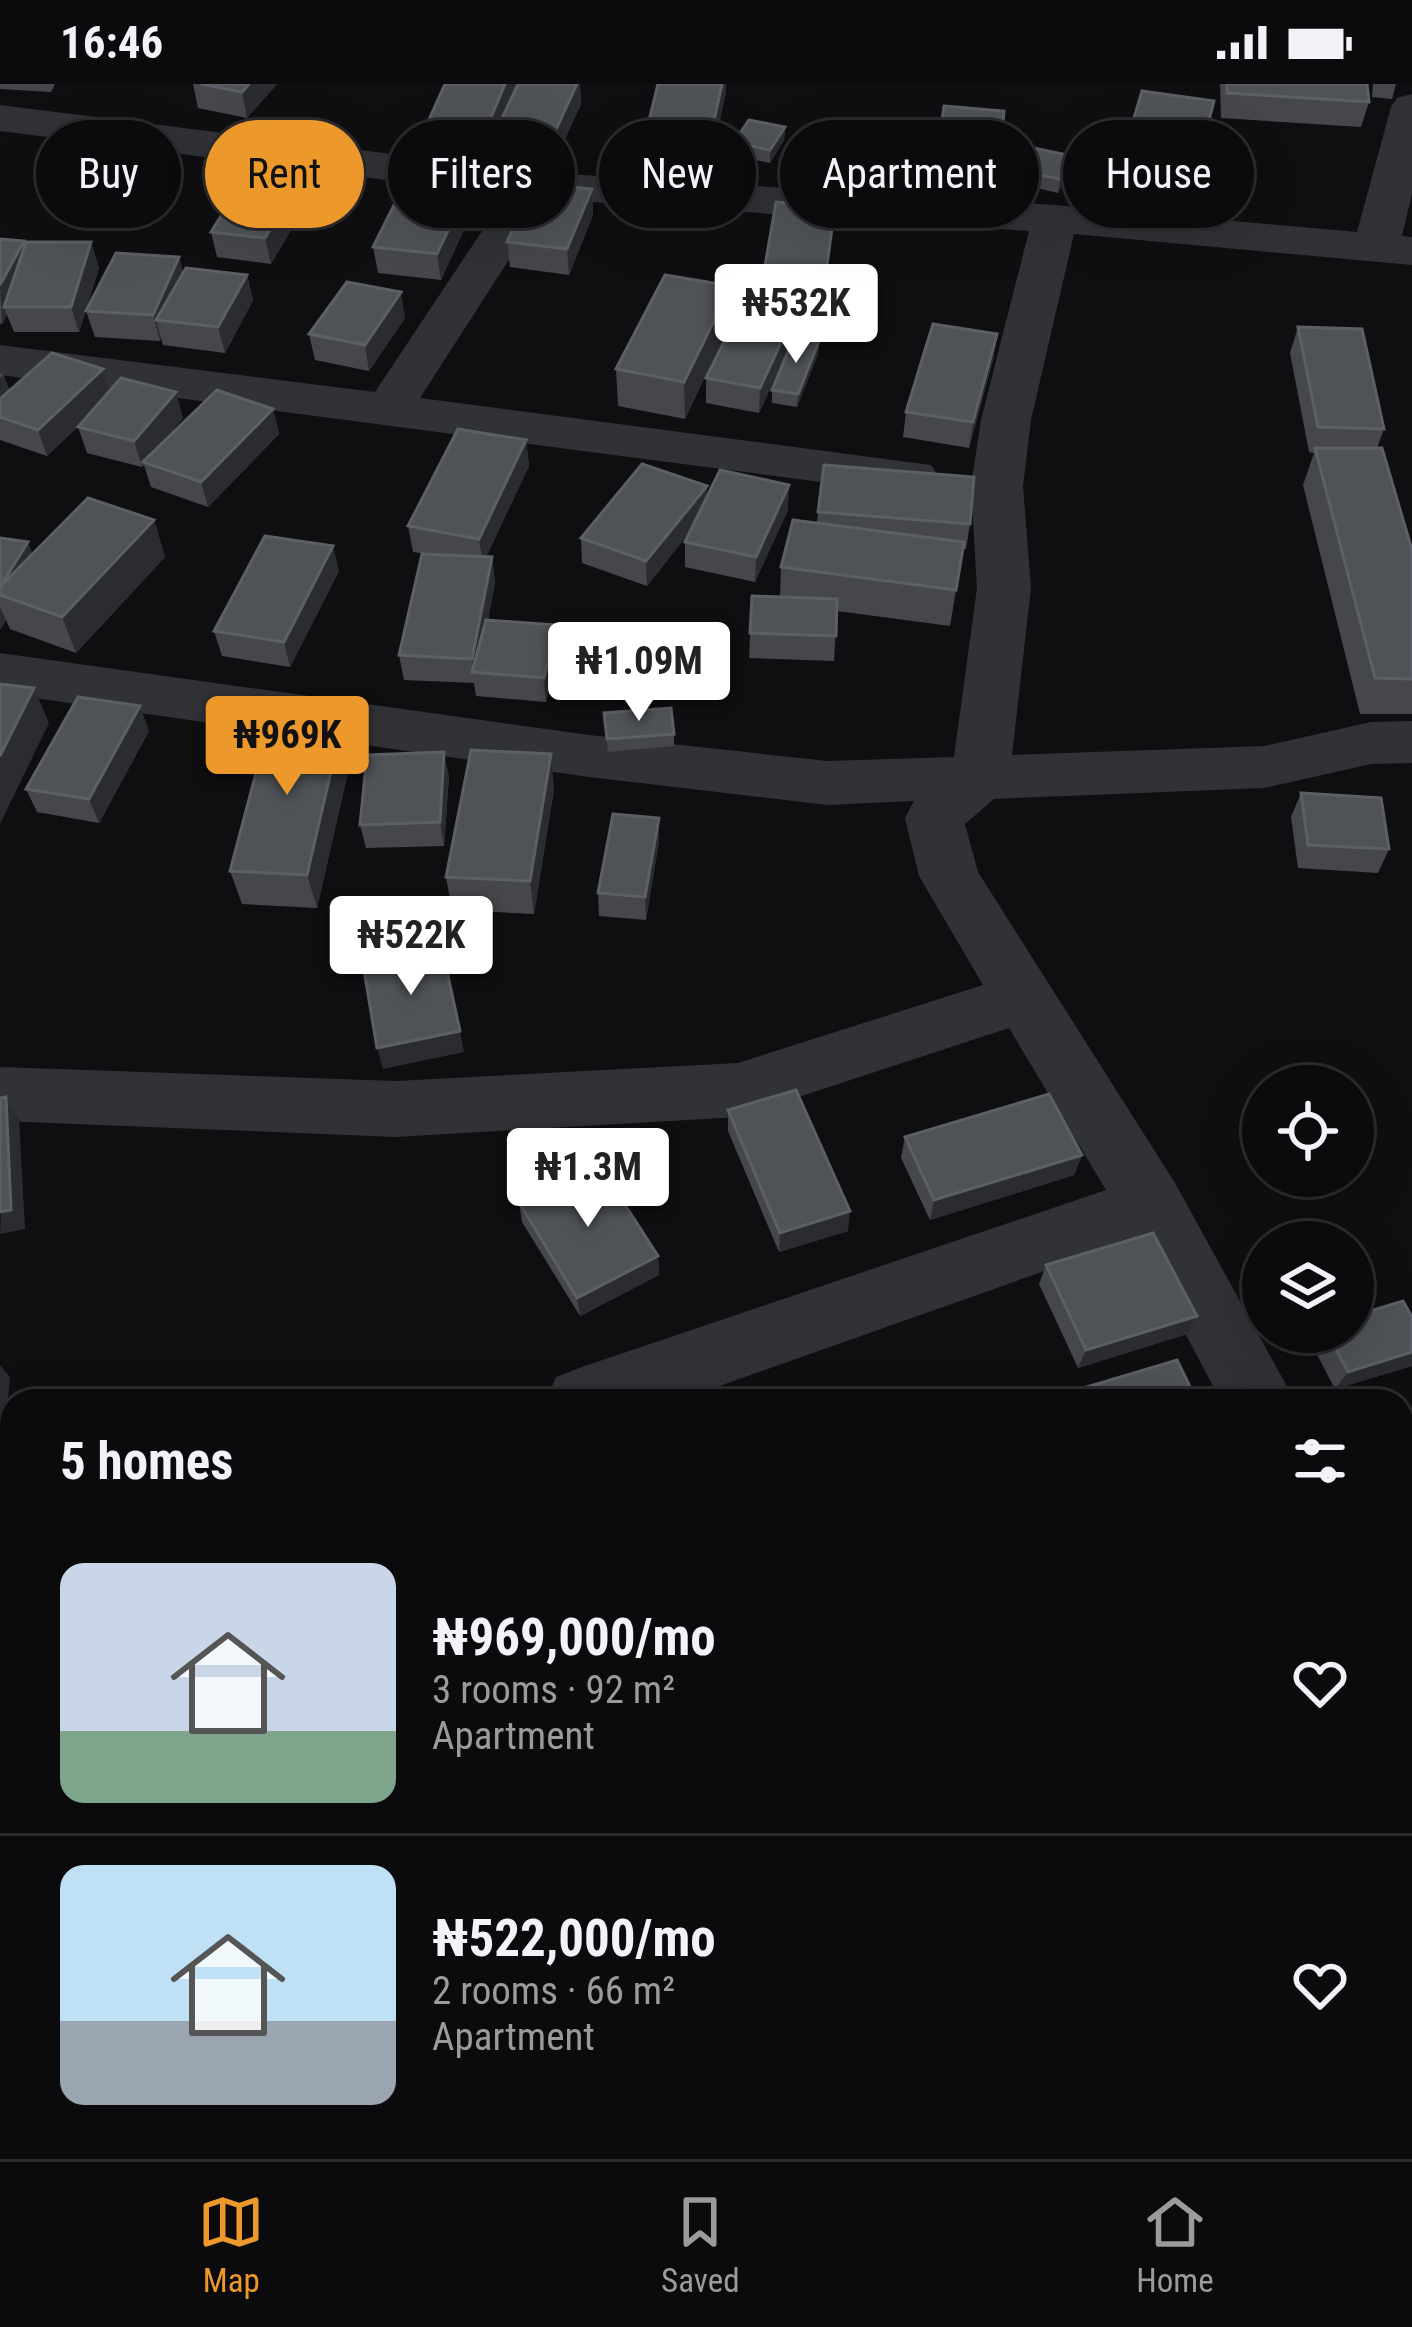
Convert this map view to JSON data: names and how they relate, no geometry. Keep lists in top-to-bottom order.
{
  "page": {
    "status": "16:46",
    "chip": [
      "Buy",
      "Rent",
      "Filters",
      "New",
      "Apartment",
      "House"
    ],
    "price": [
      "₦532K",
      "₦1.09M",
      "₦969K",
      "₦522K",
      "₦1.3M"
    ],
    "heading": "5 homes",
    "list": [
      {
        "name": "₦969,000/mo",
        "note": "3 rooms · 92 m² · Apartment"
      },
      {
        "name": "₦522,000/mo",
        "note": "2 rooms · 66 m² · Apartment"
      }
    ],
    "tabs": ["Map", "Saved", "Home"]
  }
}
